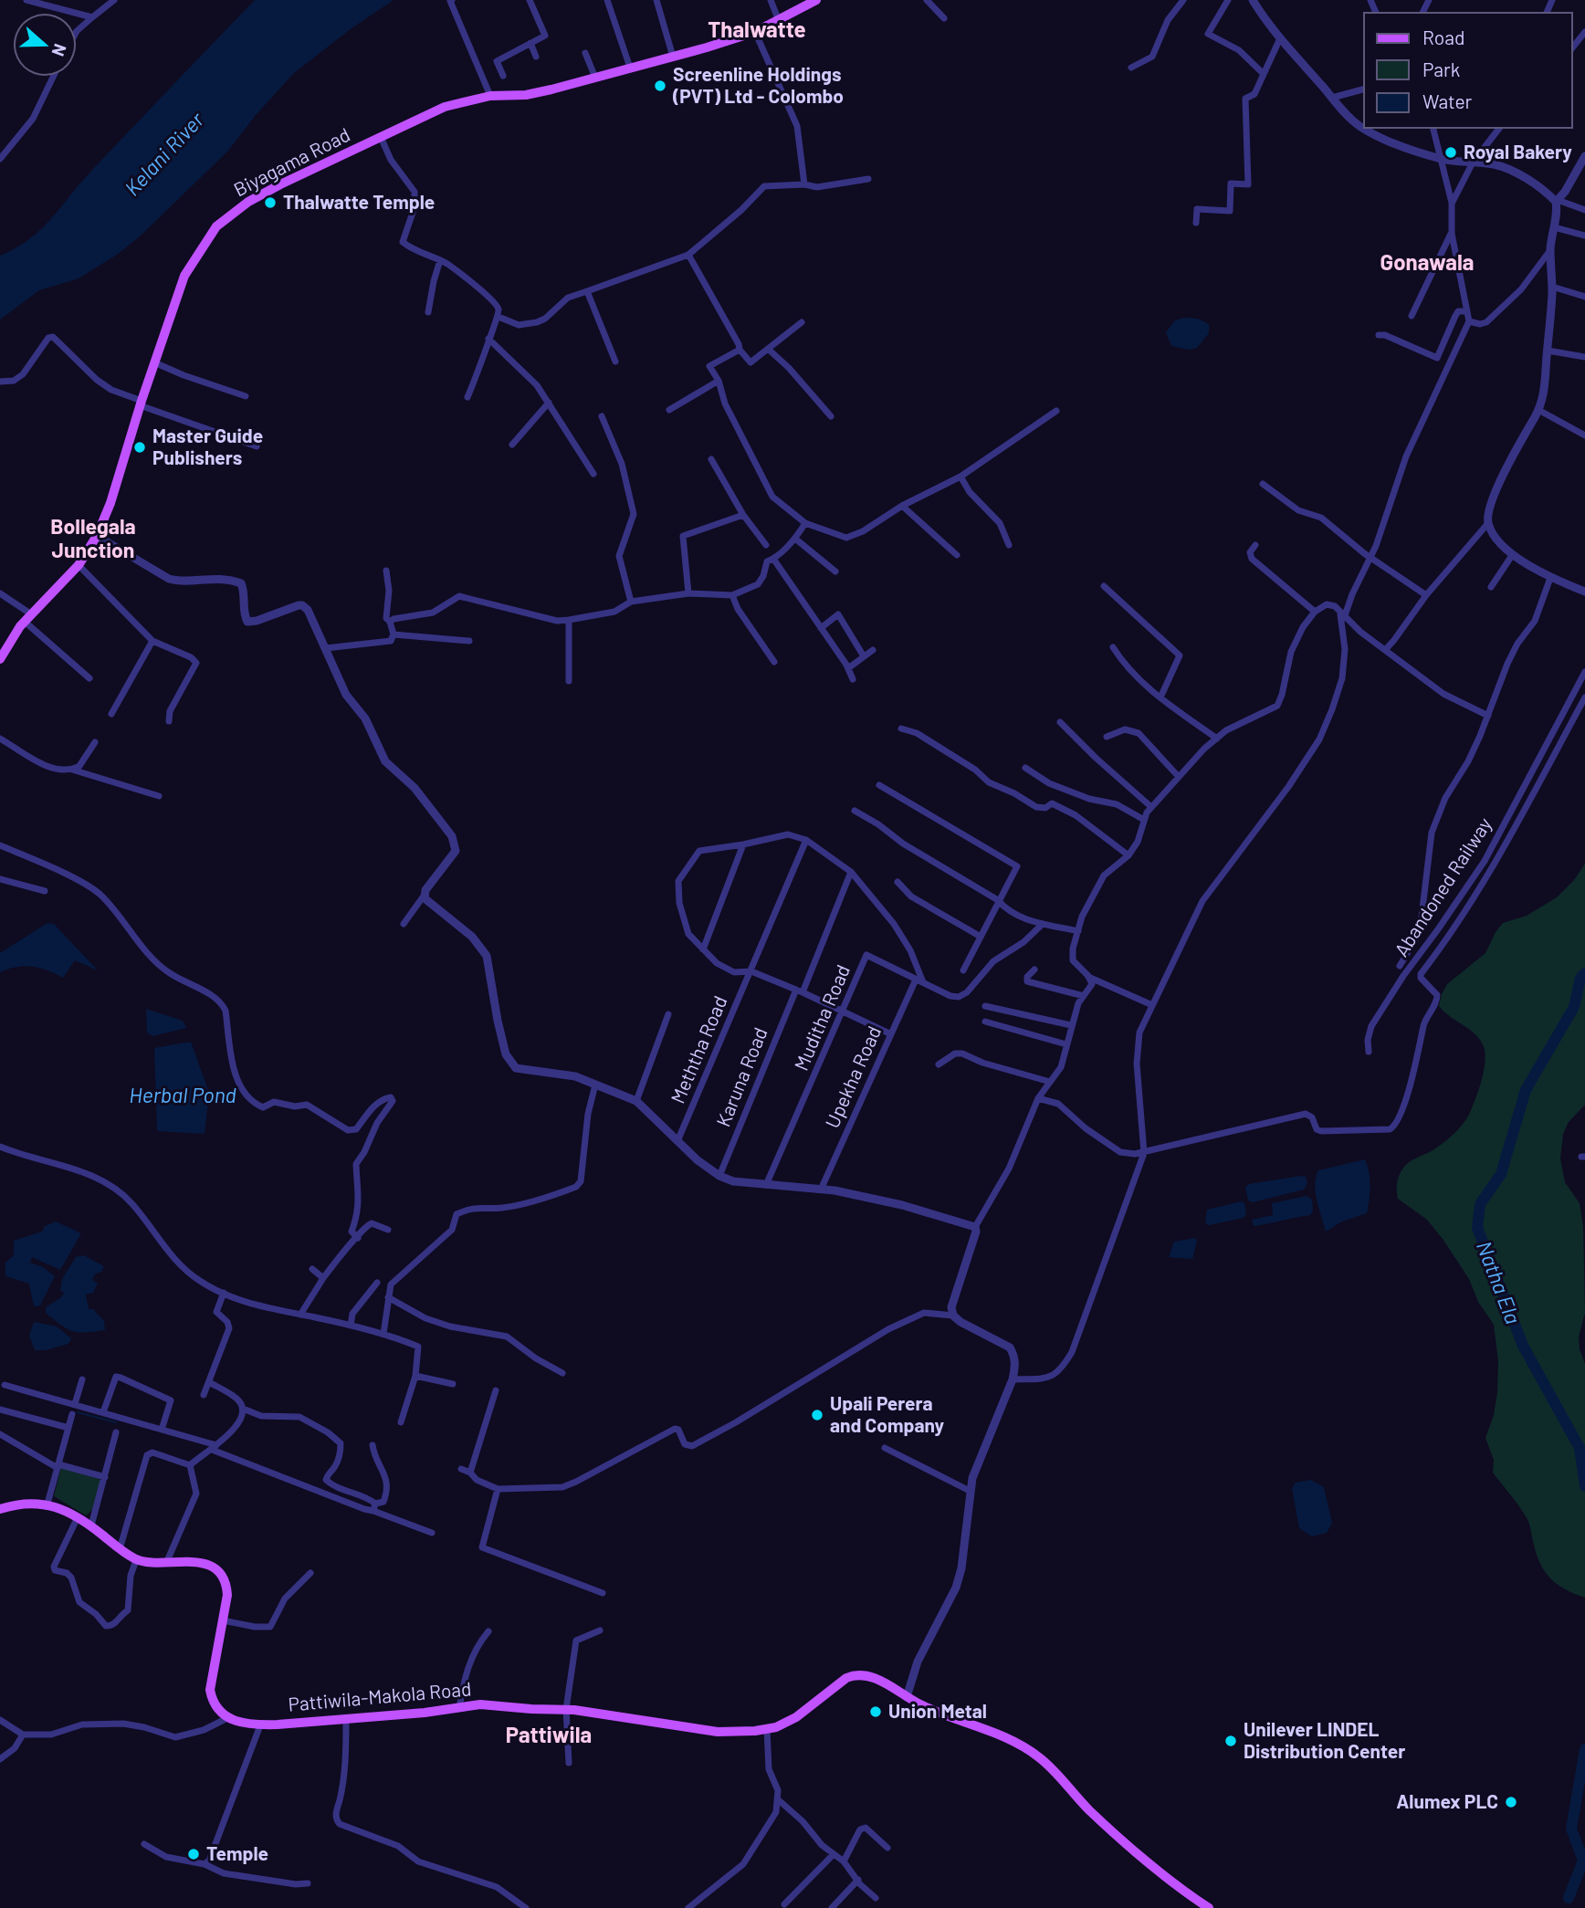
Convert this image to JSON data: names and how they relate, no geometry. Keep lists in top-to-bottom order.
{
  "streets": {
    "main road": ["Biyagama Road", "Pattiwila-Makola Road"],
    "street": [
      "Abandoned Railway",
      "Muditha Road",
      "Meththa Road",
      "Karuna Road",
      "Upekha Road"
    ]
  },
  "crossings": [
    ["Muditha Road", "Upekha Road"]
  ],
  "districts": [
    "Thalwatte",
    "Gonawala",
    "Bollegala Junction",
    "Pattiwila"
  ],
  "water": ["Kelani River", "Herbal Pond", "Natha Ela"],
  "places": [
    "Screenline Holdings (PVT) Ltd - Colombo",
    "Royal Bakery",
    "Thalwatte Temple",
    "Master Guide Publishers",
    "Upali Perera and Company",
    "Union Metal",
    "Unilever LINDEL Distribution Center",
    "Alumex PLC",
    "Temple"
  ],
  "legend": ["Road", "Park", "Water"],
  "north": "right"
}
